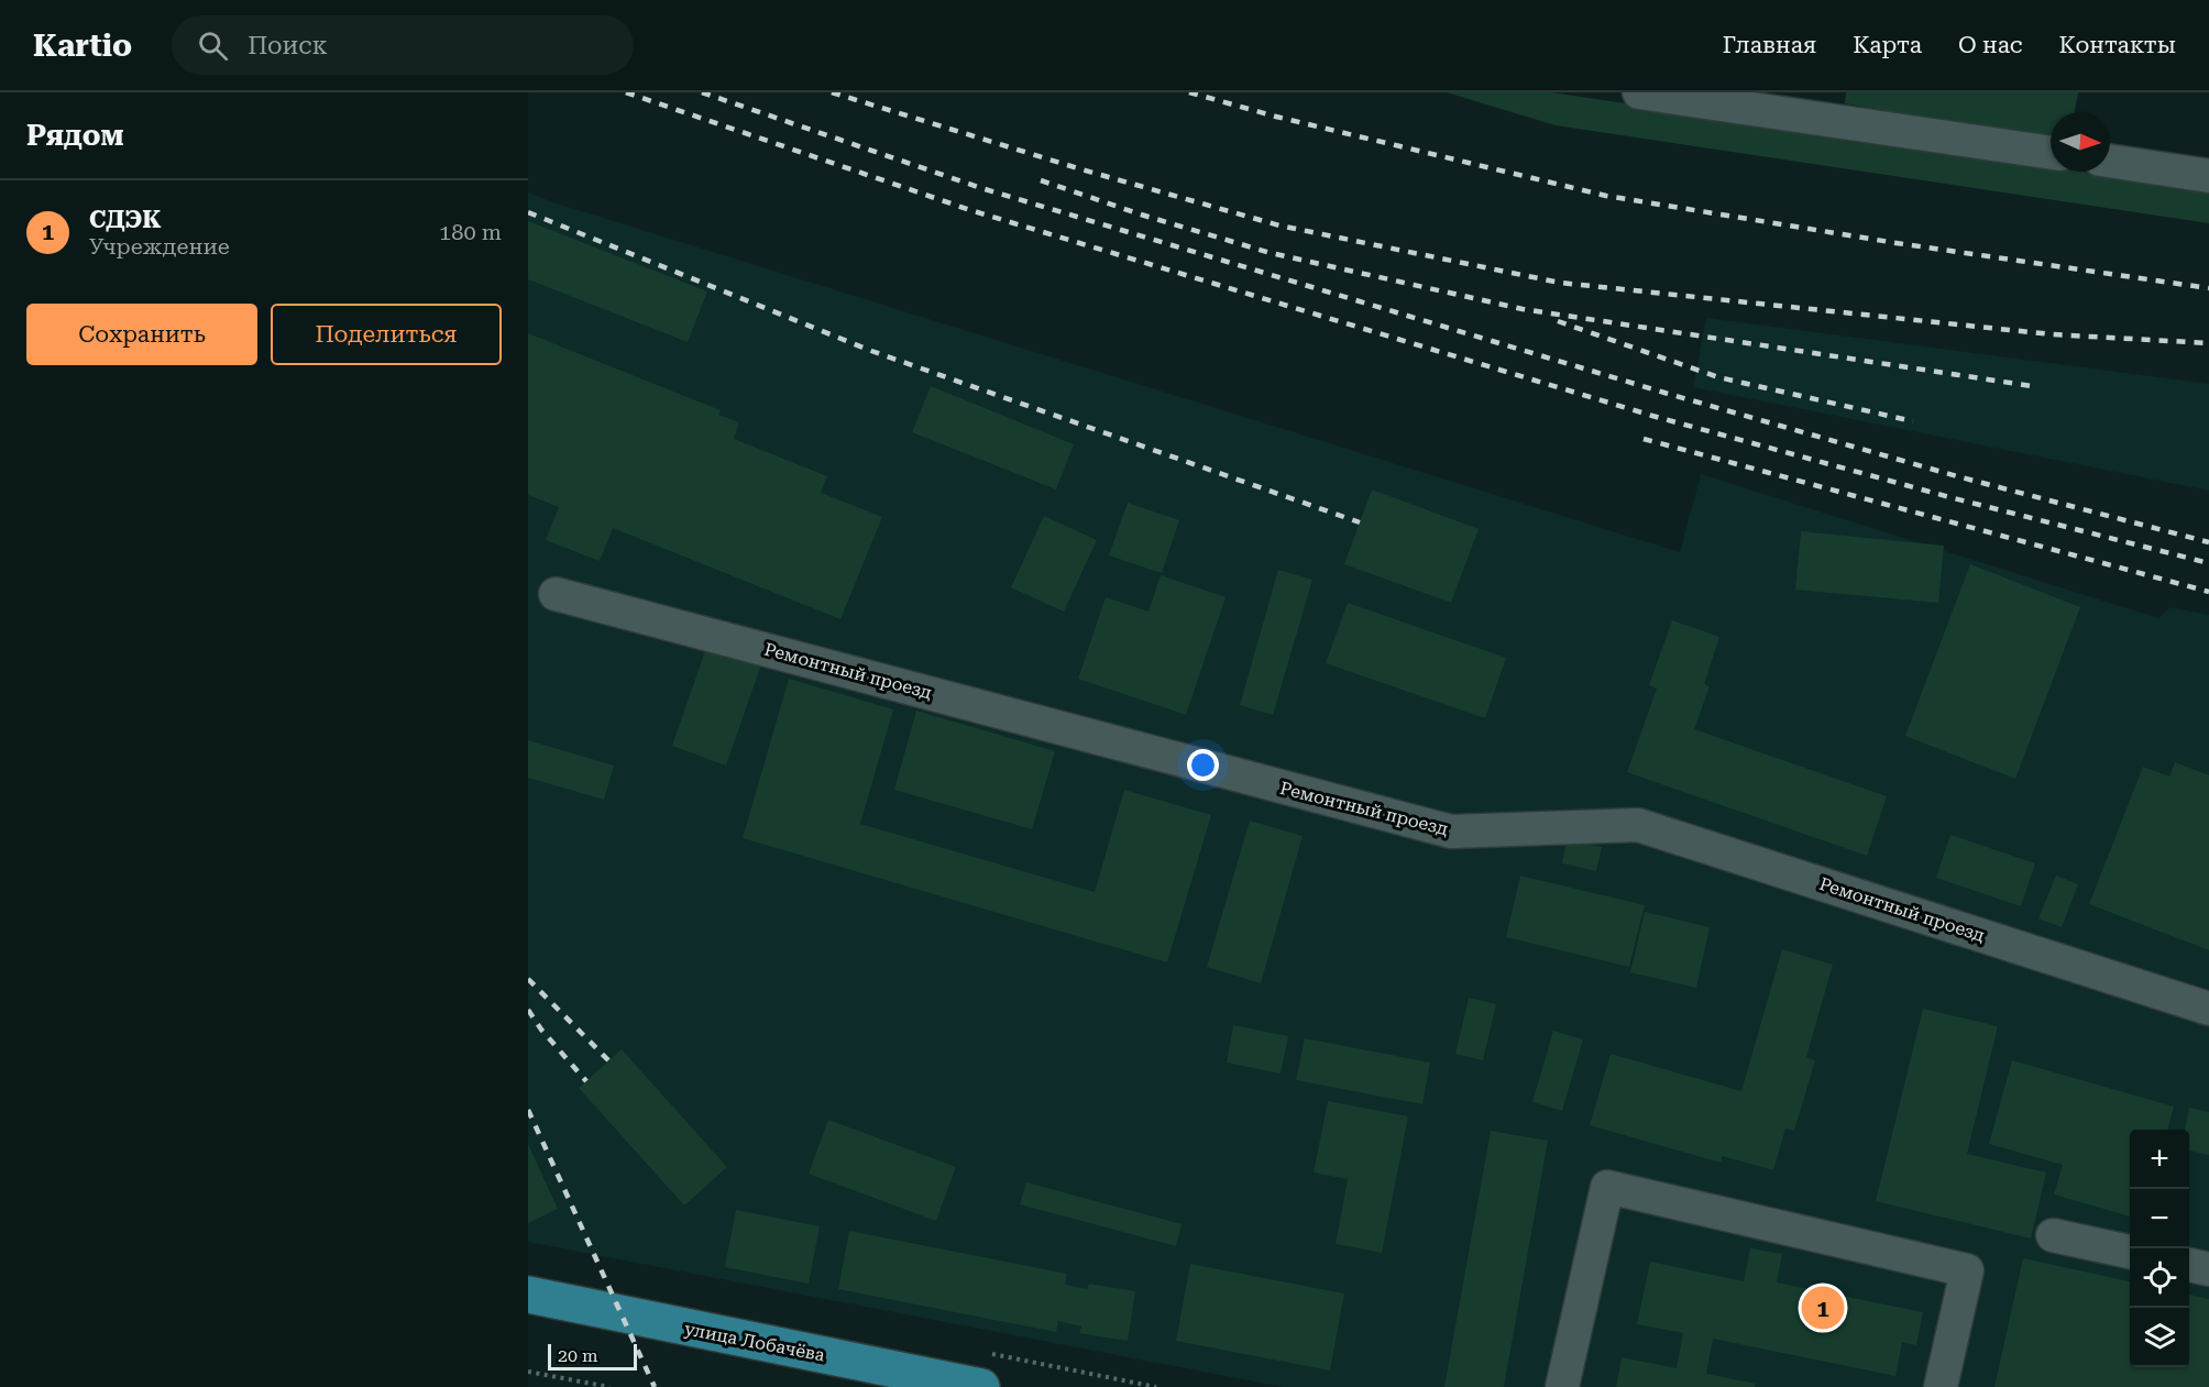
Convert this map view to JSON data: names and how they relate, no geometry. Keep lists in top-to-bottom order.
{
  "streets": {
    "main road": ["улица Лобачёва"],
    "lane": ["Ремонтный проезд"]
  },
  "scale_bar": "20 m",
  "north": "right",
  "page": {
    "header": "Kartio",
    "search": "Поиск",
    "nav": [
      "Главная",
      "Карта",
      "О нас",
      "Контакты"
    ],
    "heading": "Рядом",
    "list": [
      {
        "mark": "1",
        "name": "СДЭК",
        "note": "Учреждение",
        "value": "180 m"
      }
    ],
    "buttons": ["Сохранить", "Поделиться"],
    "map_buttons": ["+", "−"],
    "pins": "1",
    "scale": "20 m"
  }
}
